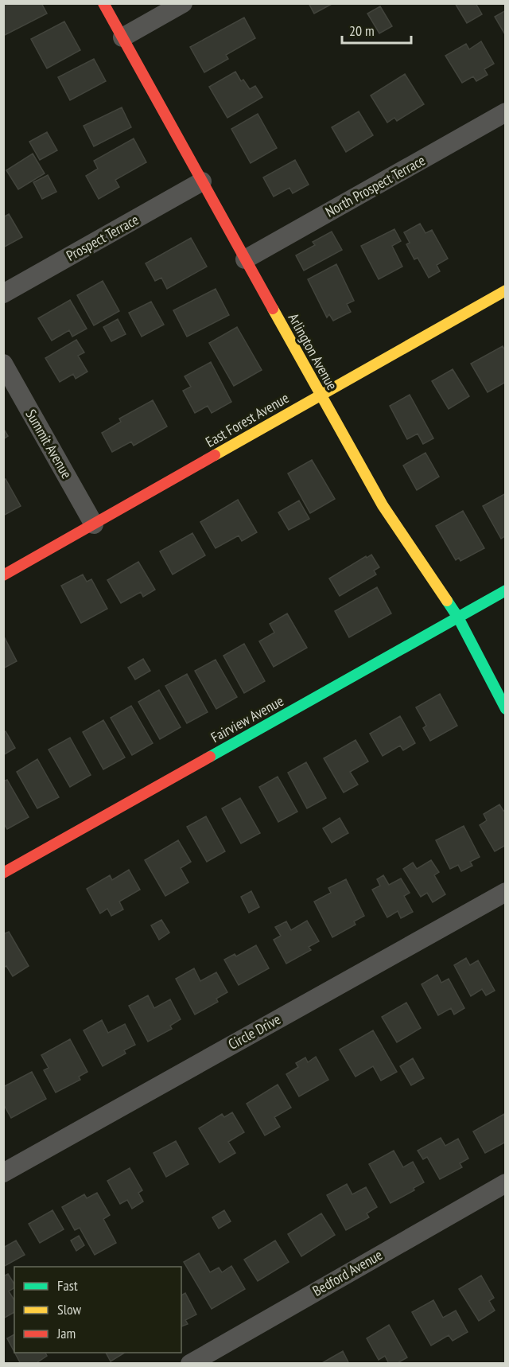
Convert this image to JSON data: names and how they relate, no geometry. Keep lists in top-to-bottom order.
{
  "streets": {
    "street": [
      "North Prospect Terrace",
      "Prospect Terrace",
      "Arlington Avenue",
      "East Forest Avenue",
      "Summit Avenue",
      "Fairview Avenue",
      "Circle Drive",
      "Bedford Avenue"
    ]
  },
  "crossings": [
    ["North Prospect Terrace", "Arlington Avenue"],
    ["Prospect Terrace", "Arlington Avenue"],
    ["Arlington Avenue", "East Forest Avenue"],
    ["Arlington Avenue", "Fairview Avenue"],
    ["East Forest Avenue", "Summit Avenue"]
  ],
  "legend": ["Fast", "Slow", "Jam"],
  "scale_bar": "20 m"
}
